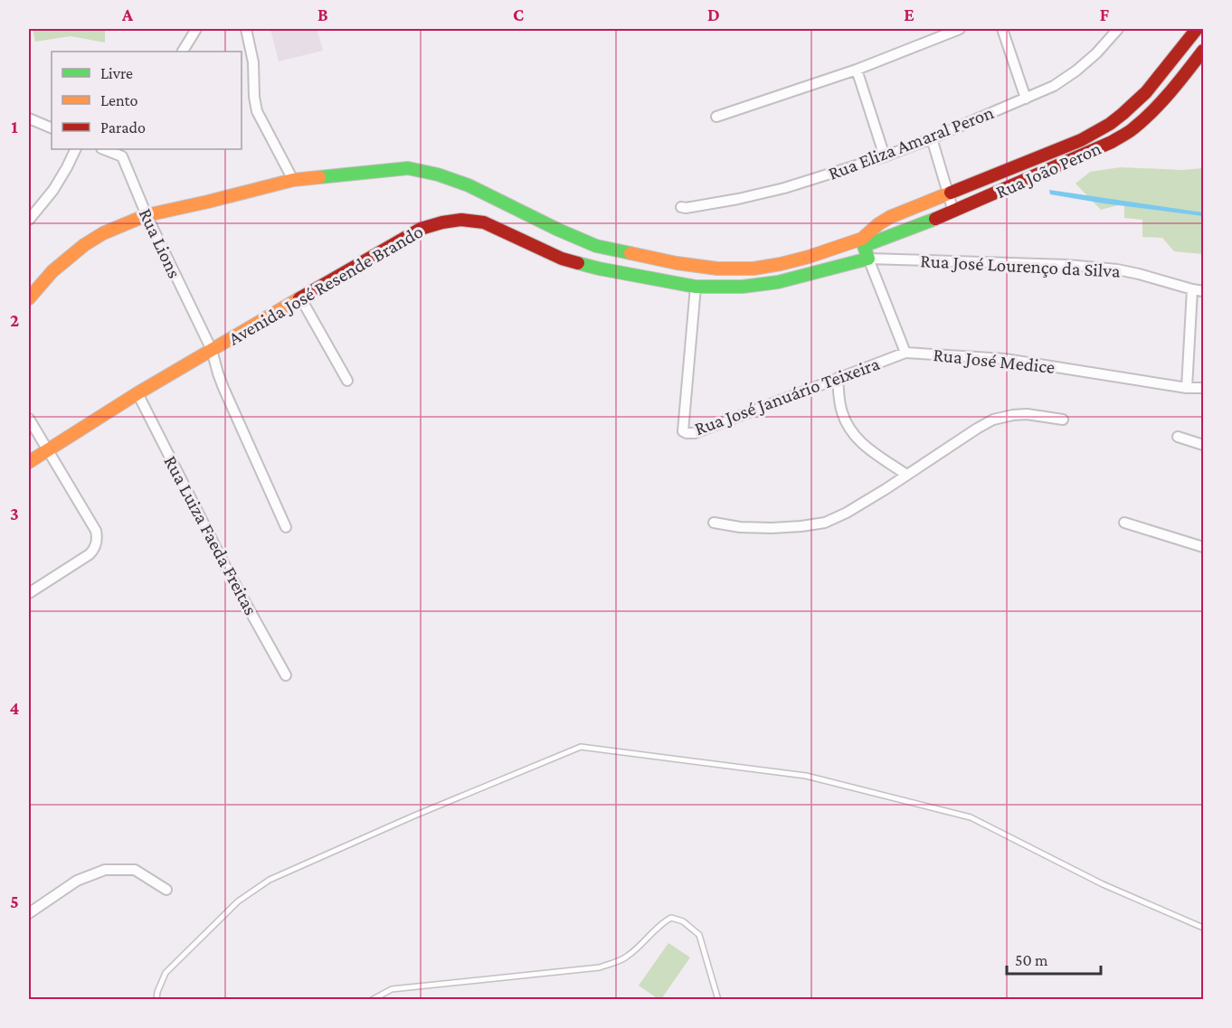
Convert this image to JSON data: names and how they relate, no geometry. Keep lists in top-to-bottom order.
{
  "streets": {
    "street": [
      "Rua Eliza Amaral Peron",
      "Rua João Peron",
      "Rua Lions",
      "Rua José Lourenço da Silva",
      "Avenida José Resende Brando",
      "Rua José Medice",
      "Rua José Januário Teixeira",
      "Rua Luiza Faeda Freitas"
    ]
  },
  "crossings": [
    ["Rua João Peron", "Rua José Lourenço da Silva"],
    ["Rua João Peron", "Avenida José Resende Brando"],
    ["Rua João Peron", "Rua José Medice"],
    ["Rua Lions", "Avenida José Resende Brando"],
    ["Rua José Lourenço da Silva", "Avenida José Resende Brando"],
    ["Rua José Lourenço da Silva", "Rua José Medice"],
    ["Avenida José Resende Brando", "Rua José Medice"],
    ["Avenida José Resende Brando", "Rua José Januário Teixeira"],
    ["Avenida José Resende Brando", "Rua Luiza Faeda Freitas"],
    ["Rua José Medice", "Rua José Januário Teixeira"]
  ],
  "legend": ["Livre", "Lento", "Parado"],
  "scale_bar": "50 m",
  "grid": {
    "columns": [
      "A",
      "B",
      "C",
      "D",
      "E",
      "F"
    ],
    "rows": [
      "1",
      "2",
      "3",
      "4",
      "5"
    ]
  }
}
